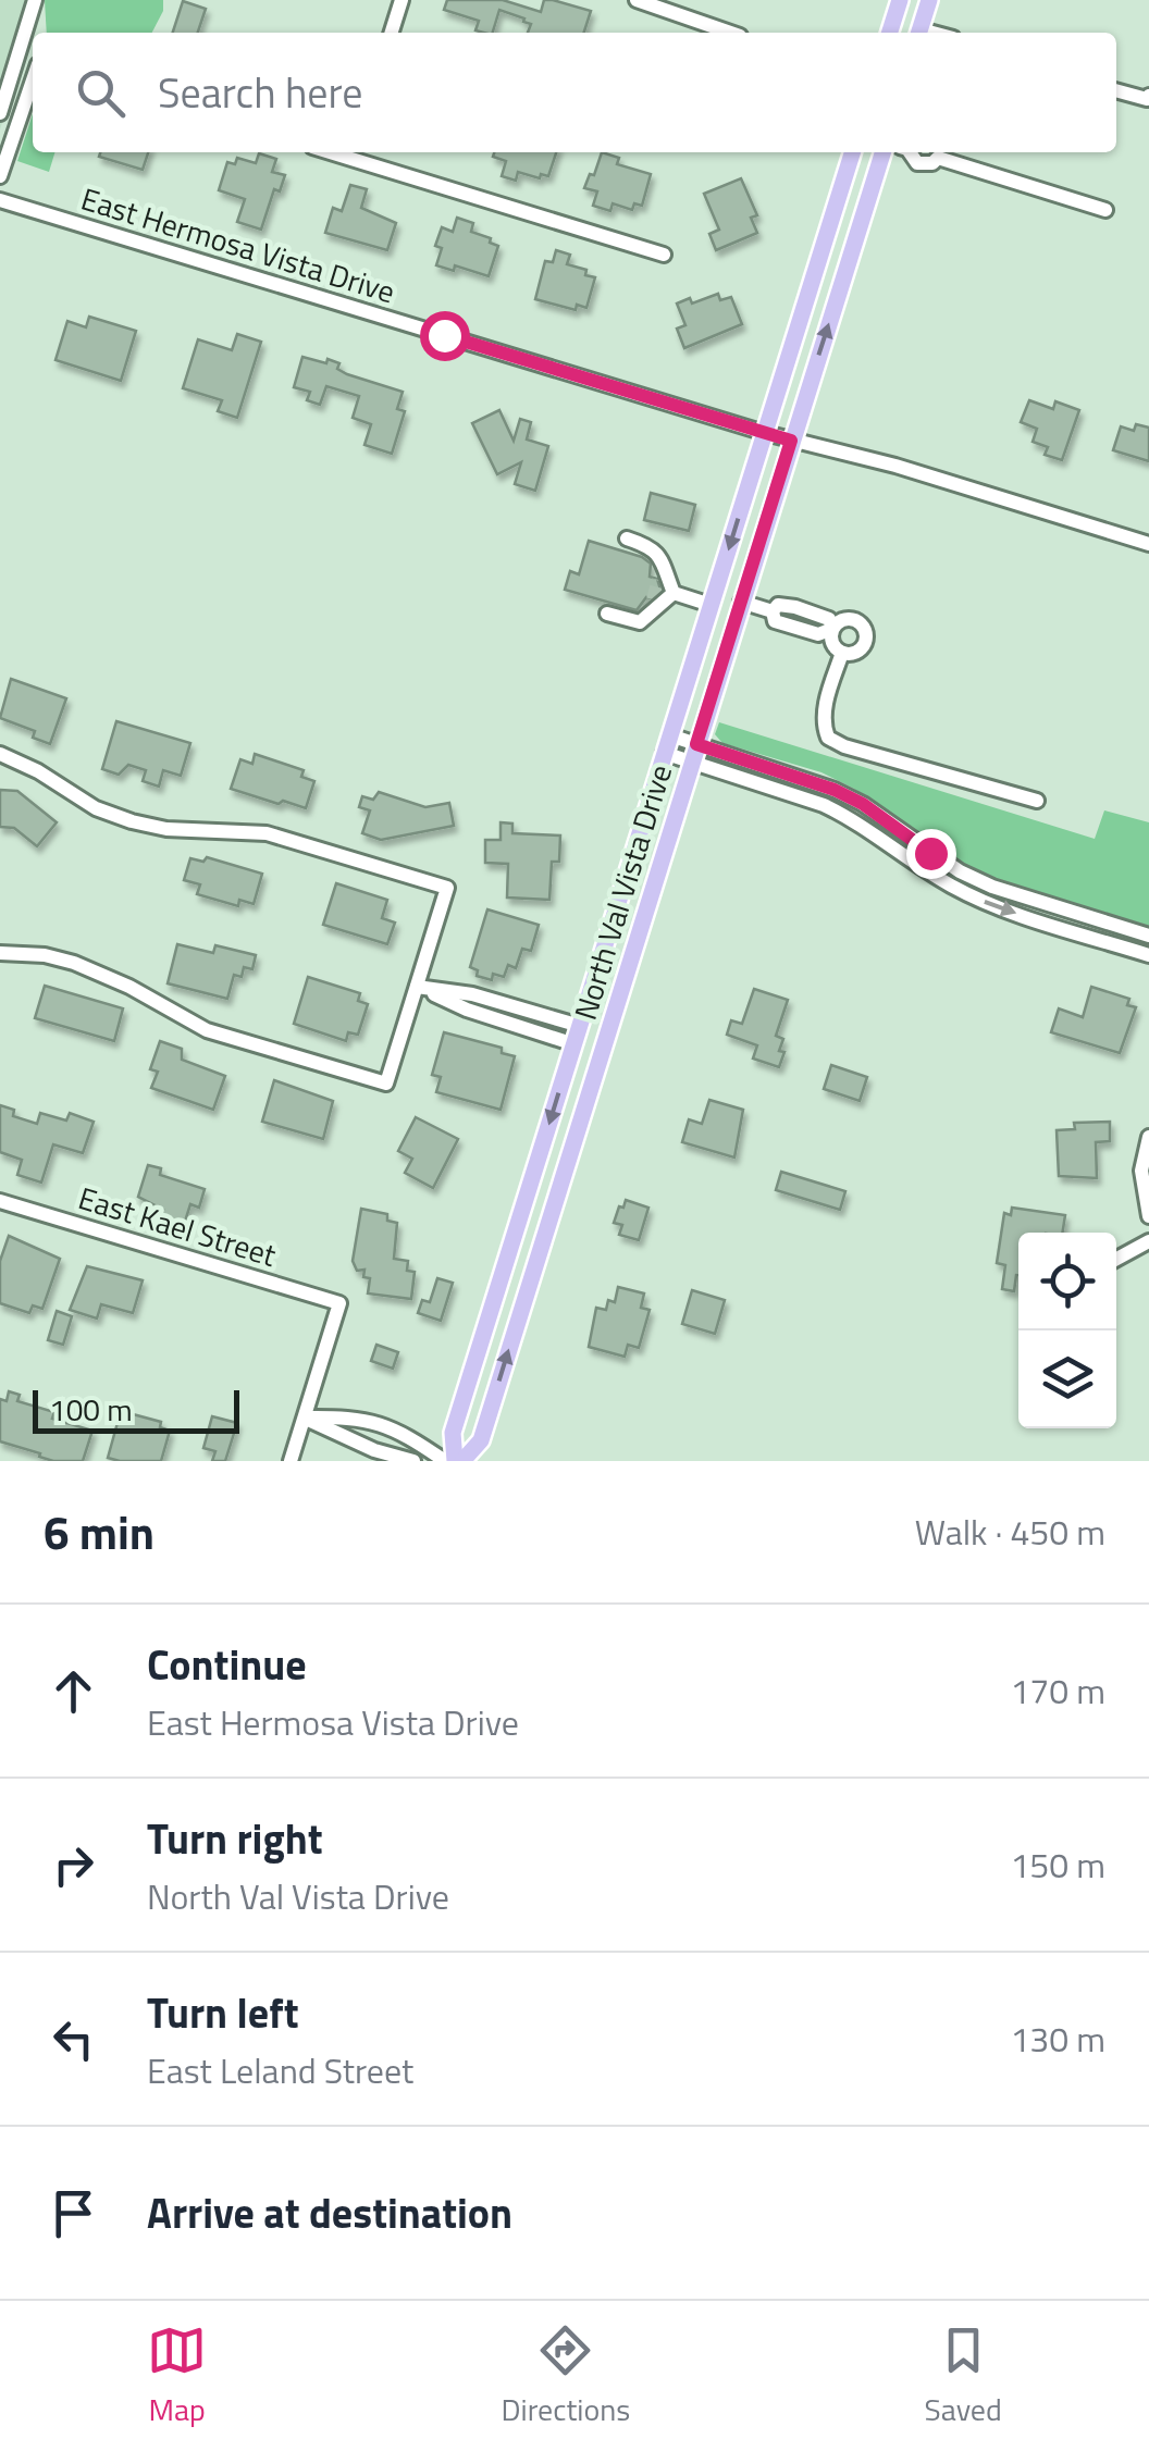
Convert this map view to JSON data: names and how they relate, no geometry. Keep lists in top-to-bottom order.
{
  "streets": {
    "main road": ["North Val Vista Drive"],
    "street": ["East Hermosa Vista Drive", "East Kael Street"]
  },
  "crossings": [
    ["East Hermosa Vista Drive", "North Val Vista Drive"]
  ],
  "scale_bar": "100 m",
  "page": {
    "search": "Search here",
    "scale": "100 m",
    "heading": ["6 min", "Walk · 450 m"],
    "list": [
      ["Continue", "East Hermosa Vista Drive", "170 m"],
      ["Turn right", "North Val Vista Drive", "150 m"],
      ["Turn left", "East Leland Street", "130 m"],
      "Arrive at destination"
    ],
    "nav": ["Map", "Directions", "Saved"]
  }
}
